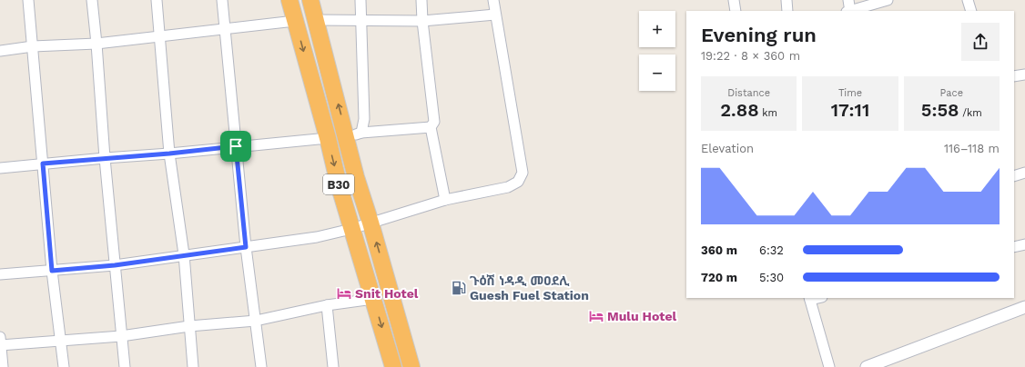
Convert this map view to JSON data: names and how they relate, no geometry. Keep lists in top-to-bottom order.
{
  "streets": {
    "highway": ["B30"]
  },
  "places": {
    "fuel station": ["ጉዕሽ ነዳዲ መዐደሊ Guesh Fuel Station"],
    "hotel": ["Snit Hotel", "Mulu Hotel"]
  },
  "page": {
    "map_buttons": ["+", "−"],
    "heading": ["Evening run", "19:22 · 8 × 360 m"],
    "stats": [
      ["Distance", "2.88 km"],
      ["Time", "17:11"],
      ["Pace", "5:58 /km"]
    ],
    "chart": ["Elevation", "116–118 m"],
    "list": [
      {
        "name": "360 m",
        "note": "6:32"
      },
      {
        "name": "720 m",
        "note": "5:30"
      }
    ]
  }
}
